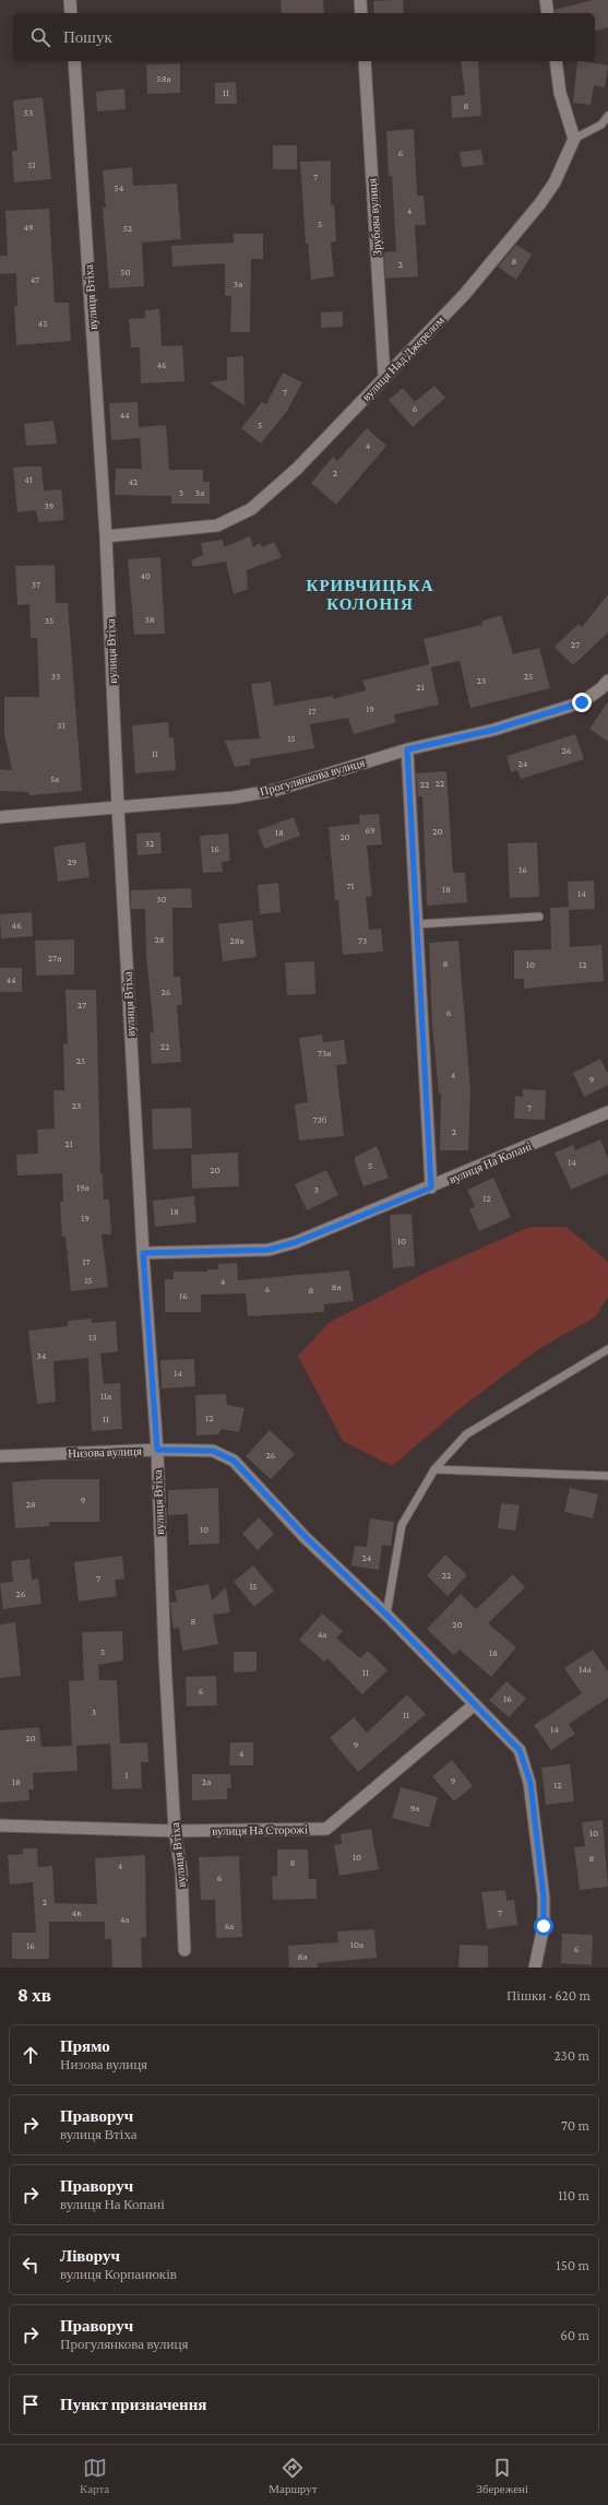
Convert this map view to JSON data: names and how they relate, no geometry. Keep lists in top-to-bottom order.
{
  "streets": {
    "street": [
      "Зрубова вулиця",
      "вулиця Втіха",
      "вулиця Над Джерелом",
      "Прогулянкова вулиця",
      "вулиця На Копані",
      "Низова вулиця",
      "вулиця На Сторожі"
    ]
  },
  "crossings": [
    ["Зрубова вулиця", "вулиця Над Джерелом"],
    ["вулиця Втіха", "вулиця Над Джерелом"],
    ["вулиця Втіха", "Прогулянкова вулиця"],
    ["вулиця Втіха", "вулиця На Копані"],
    ["вулиця Втіха", "Низова вулиця"],
    ["вулиця Втіха", "вулиця На Сторожі"],
    ["Низова вулиця", "вулиця На Сторожі"]
  ],
  "districts": ["КРИВЧИЦЬКА КОЛОНІЯ"],
  "house_numbers": [
    "58а",
    "11",
    "8",
    "53",
    "6",
    "51",
    "7",
    "54",
    "4",
    "5",
    "49",
    "52",
    "8",
    "2",
    "50",
    "47",
    "3а",
    "45",
    "46",
    "7",
    "6",
    "44",
    "5",
    "4",
    "2",
    "41",
    "42",
    "3",
    "3а",
    "39",
    "40",
    "37",
    "38",
    "35",
    "27",
    "33",
    "25",
    "23",
    "21",
    "19",
    "17",
    "31",
    "15",
    "26",
    "11",
    "24",
    "5а",
    "22",
    "22",
    "69",
    "20",
    "18",
    "20",
    "32",
    "16",
    "29",
    "16",
    "71",
    "18",
    "14",
    "30",
    "46",
    "28",
    "28а",
    "73",
    "27а",
    "8",
    "10",
    "12",
    "44",
    "26",
    "27",
    "6",
    "22",
    "73а",
    "25",
    "4",
    "9",
    "23",
    "7",
    "73б",
    "2",
    "21",
    "14",
    "5",
    "20",
    "19а",
    "3",
    "12",
    "18",
    "19",
    "10",
    "17",
    "15",
    "4",
    "8а",
    "6",
    "8",
    "16",
    "13",
    "34",
    "14",
    "11а",
    "12",
    "11",
    "26",
    "9",
    "28",
    "10",
    "24",
    "22",
    "7",
    "15",
    "26",
    "8",
    "20",
    "4а",
    "5",
    "18",
    "14а",
    "11",
    "6",
    "16",
    "3",
    "11",
    "14",
    "20",
    "9",
    "4",
    "1",
    "9",
    "18",
    "2а",
    "12",
    "9а",
    "10",
    "10",
    "8",
    "8",
    "4",
    "6",
    "2",
    "4в",
    "7",
    "4а",
    "6а",
    "10а",
    "16",
    "6",
    "8а"
  ],
  "page": {
    "search": "Пошук",
    "heading": ["8 хв", "Пішки · 620 m"],
    "list": [
      ["Прямо", "Низова вулиця", "230 m"],
      ["Праворуч", "вулиця Втіха", "70 m"],
      ["Праворуч", "вулиця На Копані", "110 m"],
      ["Ліворуч", "вулиця Корпанюків", "150 m"],
      ["Праворуч", "Прогулянкова вулиця", "60 m"],
      "Пункт призначення"
    ],
    "nav": ["Карта", "Маршрут", "Збережені"]
  }
}
